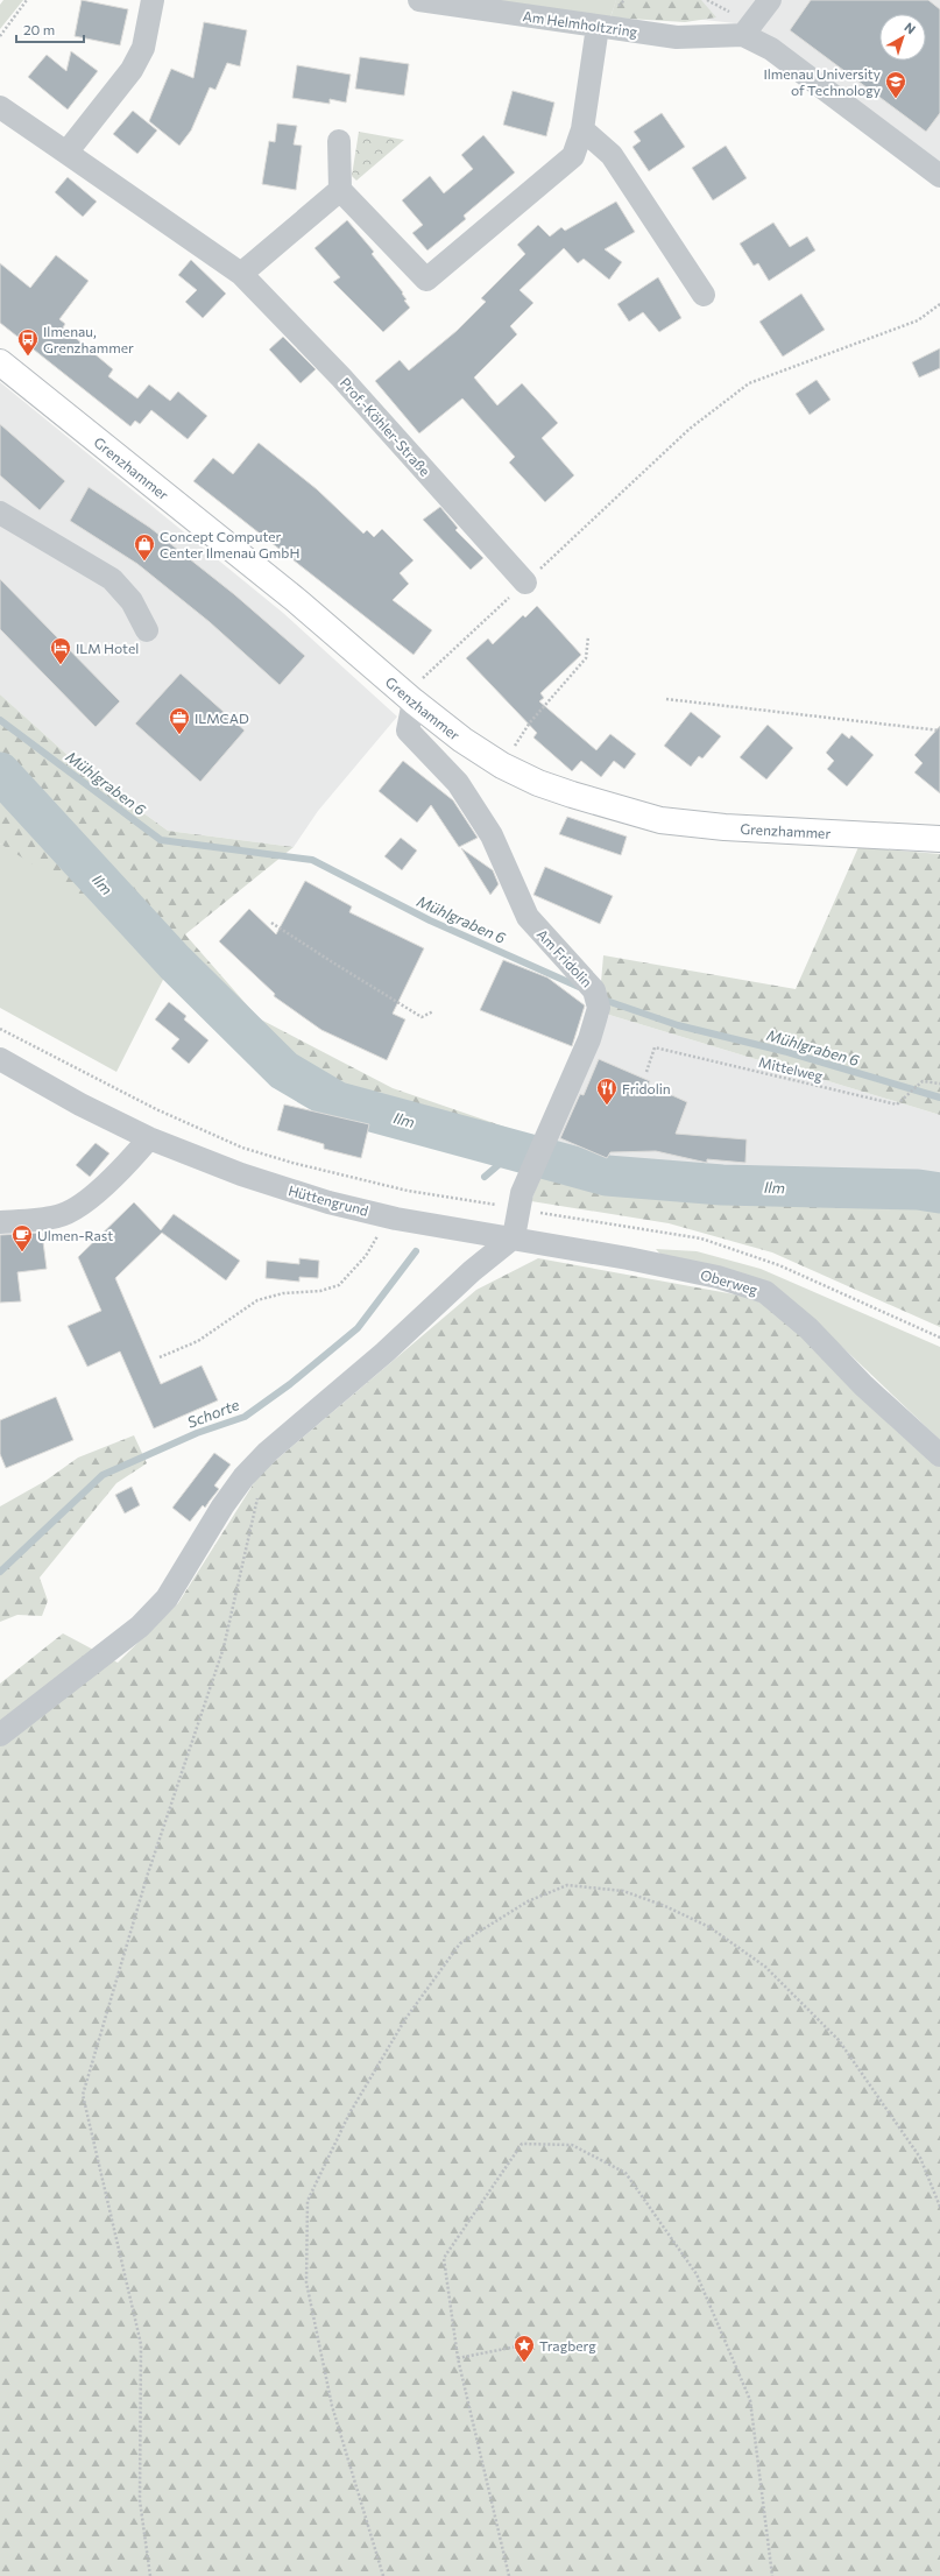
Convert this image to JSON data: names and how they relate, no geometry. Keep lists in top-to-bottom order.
{
  "streets": {
    "main road": ["Grenzhammer"],
    "street": [
      "Am Helmholtzring",
      "Prof.-Köhler-Straße",
      "Am Fridolin",
      "Hüttengrund",
      "Oberweg"
    ],
    "path": ["Mittelweg"]
  },
  "crossings": [
    ["Grenzhammer", "Am Fridolin"],
    ["Am Fridolin", "Hüttengrund"],
    ["Am Fridolin", "Oberweg"],
    ["Hüttengrund", "Oberweg"]
  ],
  "water": ["Mühlgraben 6", "Ilm", "Schorte"],
  "places": {
    "school or university": ["Ilmenau University of Technology"],
    "bus stop": ["Ilmenau, Grenzhammer"],
    "shop": ["Concept Computer Center Ilmenau GmbH"],
    "hotel": ["ILM Hotel"],
    "office": ["ILMCAD"],
    "restaurant": ["Fridolin"],
    "cafe": ["Ulmen-Rast"],
    "place": ["Tragberg"]
  },
  "scale_bar": "20 m",
  "north": "top right"
}
